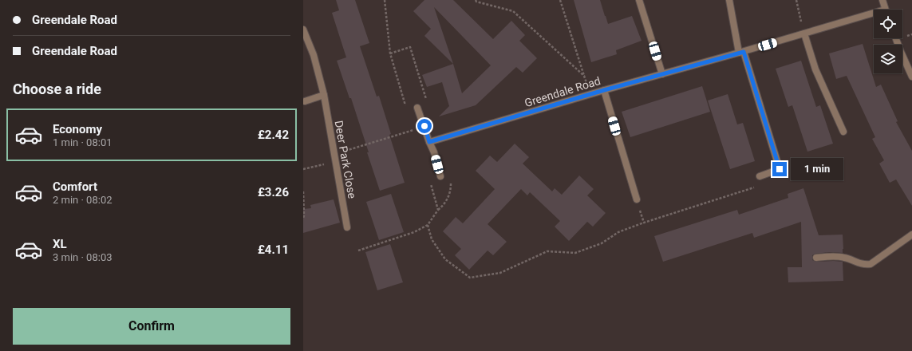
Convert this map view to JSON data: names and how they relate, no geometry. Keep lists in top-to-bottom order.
{
  "streets": {
    "street": ["Greendale Road", "Deer Park Close"]
  },
  "page": {
    "banner": ["Greendale Road", "Greendale Road"],
    "heading": "Choose a ride",
    "list": [
      {
        "name": "Economy",
        "note": "1 min · 08:01",
        "value": "£2.42"
      },
      {
        "name": "Comfort",
        "note": "2 min · 08:02",
        "value": "£3.26"
      },
      {
        "name": "XL",
        "note": "3 min · 08:03",
        "value": "£4.11"
      }
    ],
    "bubble": "1 min",
    "buttons": "Confirm"
  }
}
